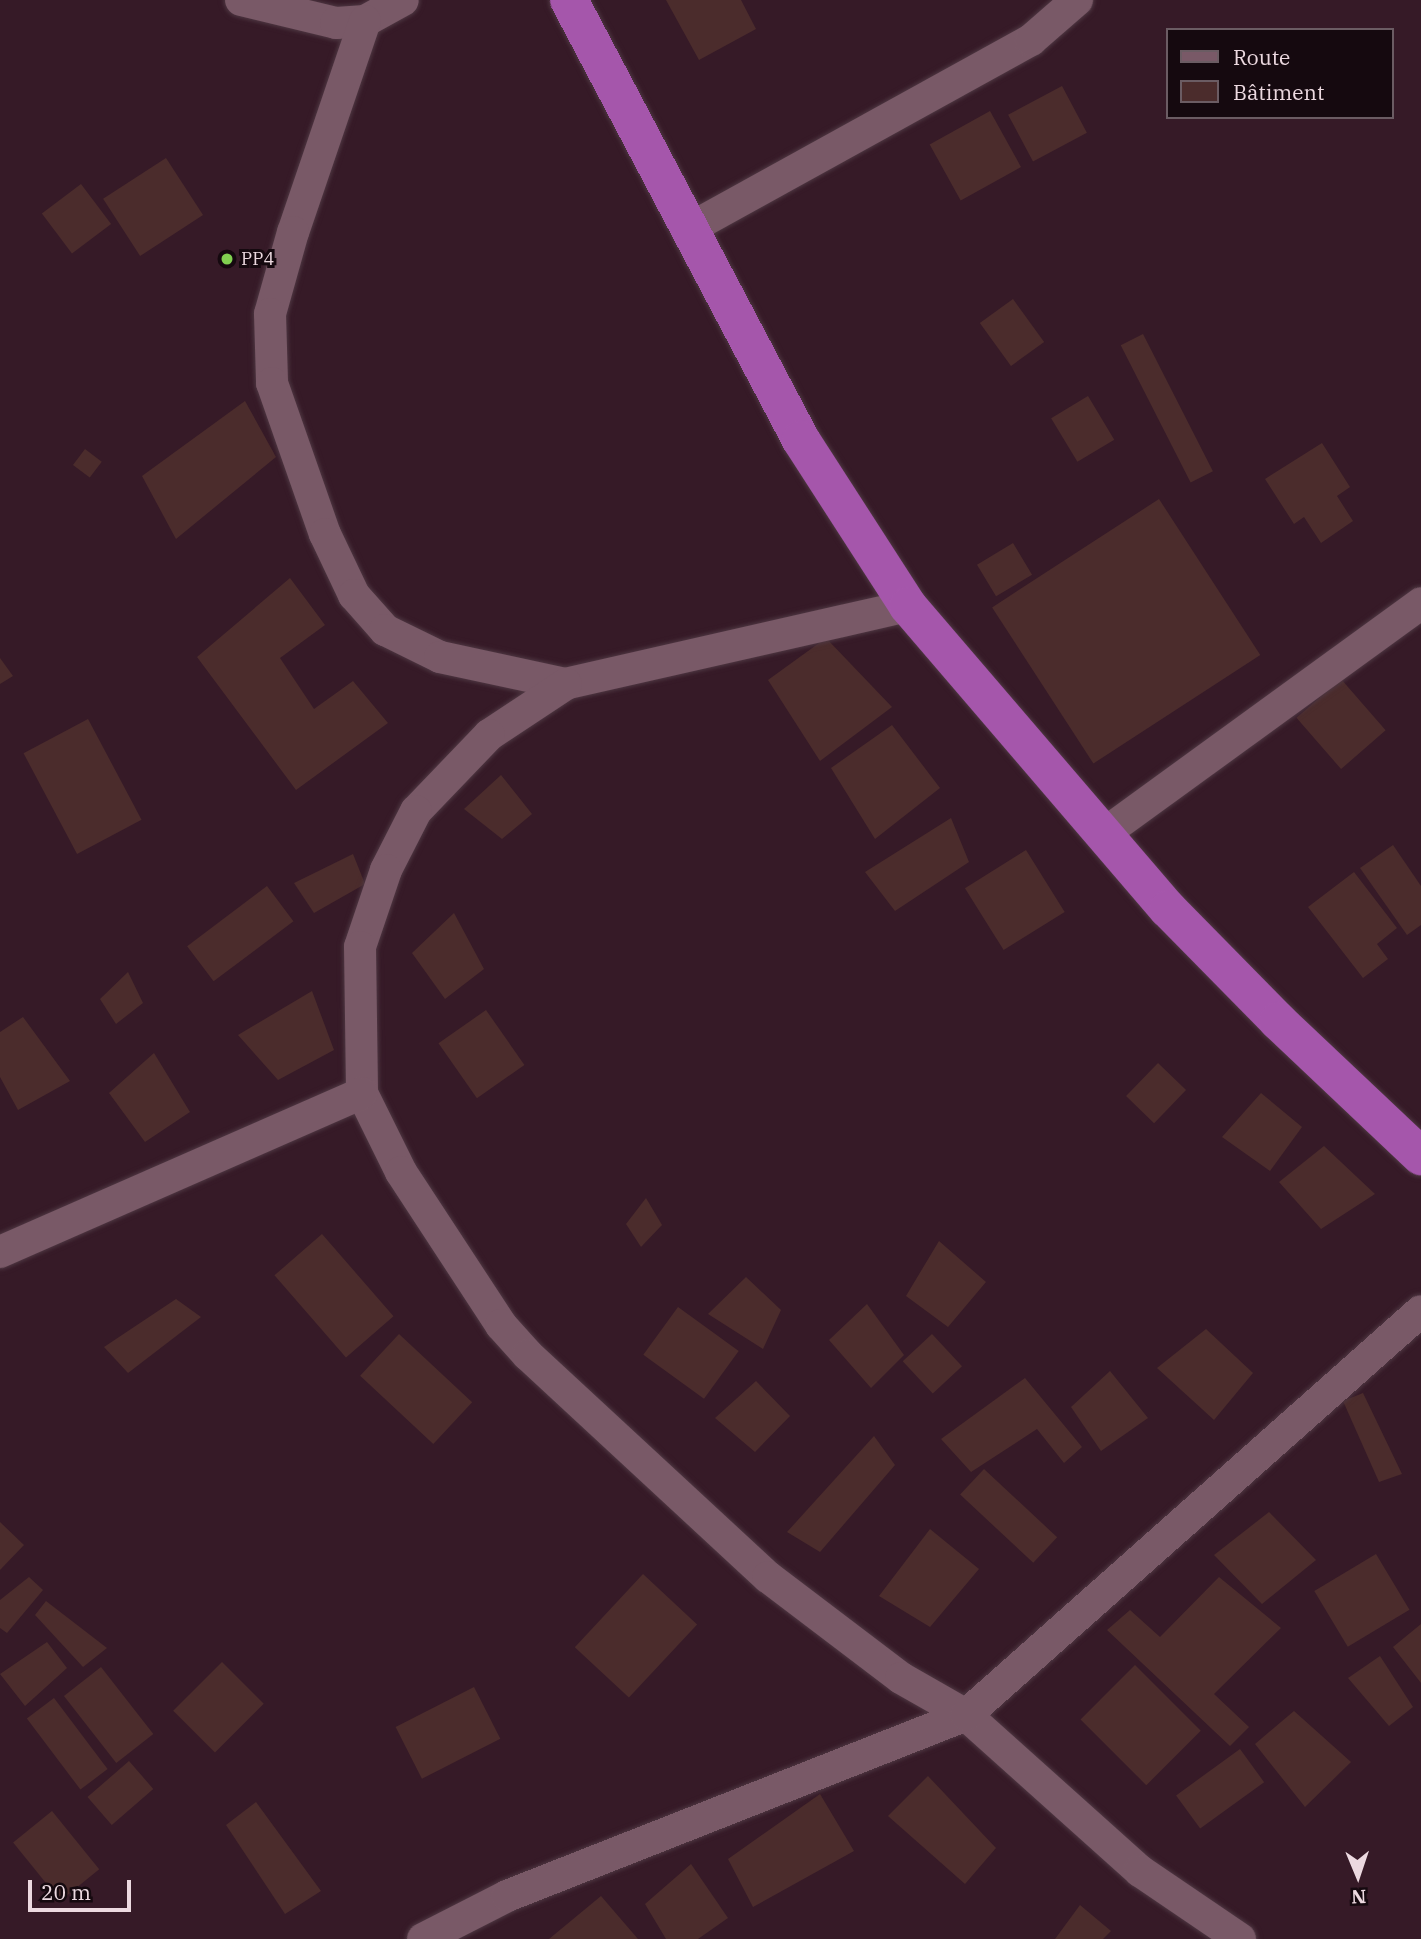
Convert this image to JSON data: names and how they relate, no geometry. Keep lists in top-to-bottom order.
{
  "places": ["PP4"],
  "legend": ["Route", "Bâtiment"],
  "scale_bar": "20 m",
  "north": "bottom"
}
